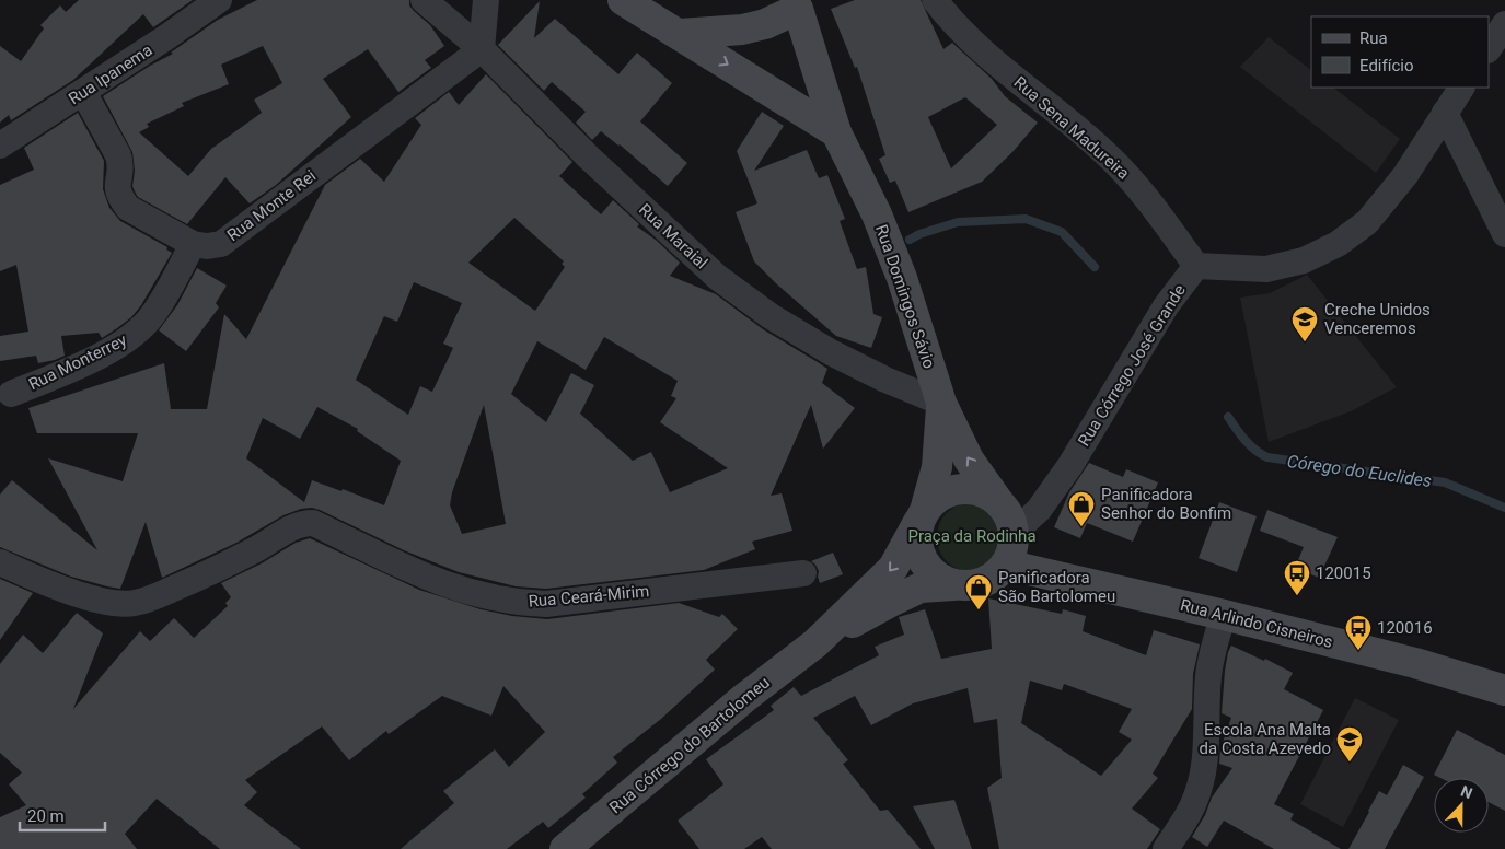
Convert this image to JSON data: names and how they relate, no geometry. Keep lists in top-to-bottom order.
{
  "streets": {
    "main road": ["Rua Domingos Sávio", "Rua Arlindo Cisneiros", "Rua Córrego do Bartolomeu"],
    "street": [
      "Rua Ipanema",
      "Rua Sena Madureira",
      "Rua Monte Rei",
      "Rua Maraial",
      "Rua Monterrey",
      "Rua Córrego José Grande",
      "Rua Ceará-Mirim"
    ]
  },
  "crossings": [
    ["Rua Ipanema", "Rua Monte Rei"],
    ["Rua Sena Madureira", "Rua Córrego José Grande"],
    ["Rua Monte Rei", "Rua Maraial"],
    ["Rua Monte Rei", "Rua Monterrey"],
    ["Rua Maraial", "Rua Domingos Sávio"],
    ["Rua Domingos Sávio", "Rua Córrego José Grande"],
    ["Rua Domingos Sávio", "Rua Arlindo Cisneiros"],
    ["Rua Domingos Sávio", "Rua Córrego do Bartolomeu"],
    ["Rua Córrego José Grande", "Rua Arlindo Cisneiros"],
    ["Rua Córrego José Grande", "Rua Córrego do Bartolomeu"],
    ["Rua Arlindo Cisneiros", "Rua Córrego do Bartolomeu"]
  ],
  "water": ["Córego do Euclides"],
  "parks": ["Praça da Rodinha"],
  "places": {
    "school or university": ["Creche Unidos Venceremos", "Escola Ana Malta da Costa Azevedo"],
    "shop": ["Panificadora Senhor do Bonfim", "Panificadora São Bartolomeu"],
    "bus stop": ["120015", "120016"]
  },
  "legend": ["Rua", "Edifício"],
  "scale_bar": "20 m",
  "north": "top"
}
